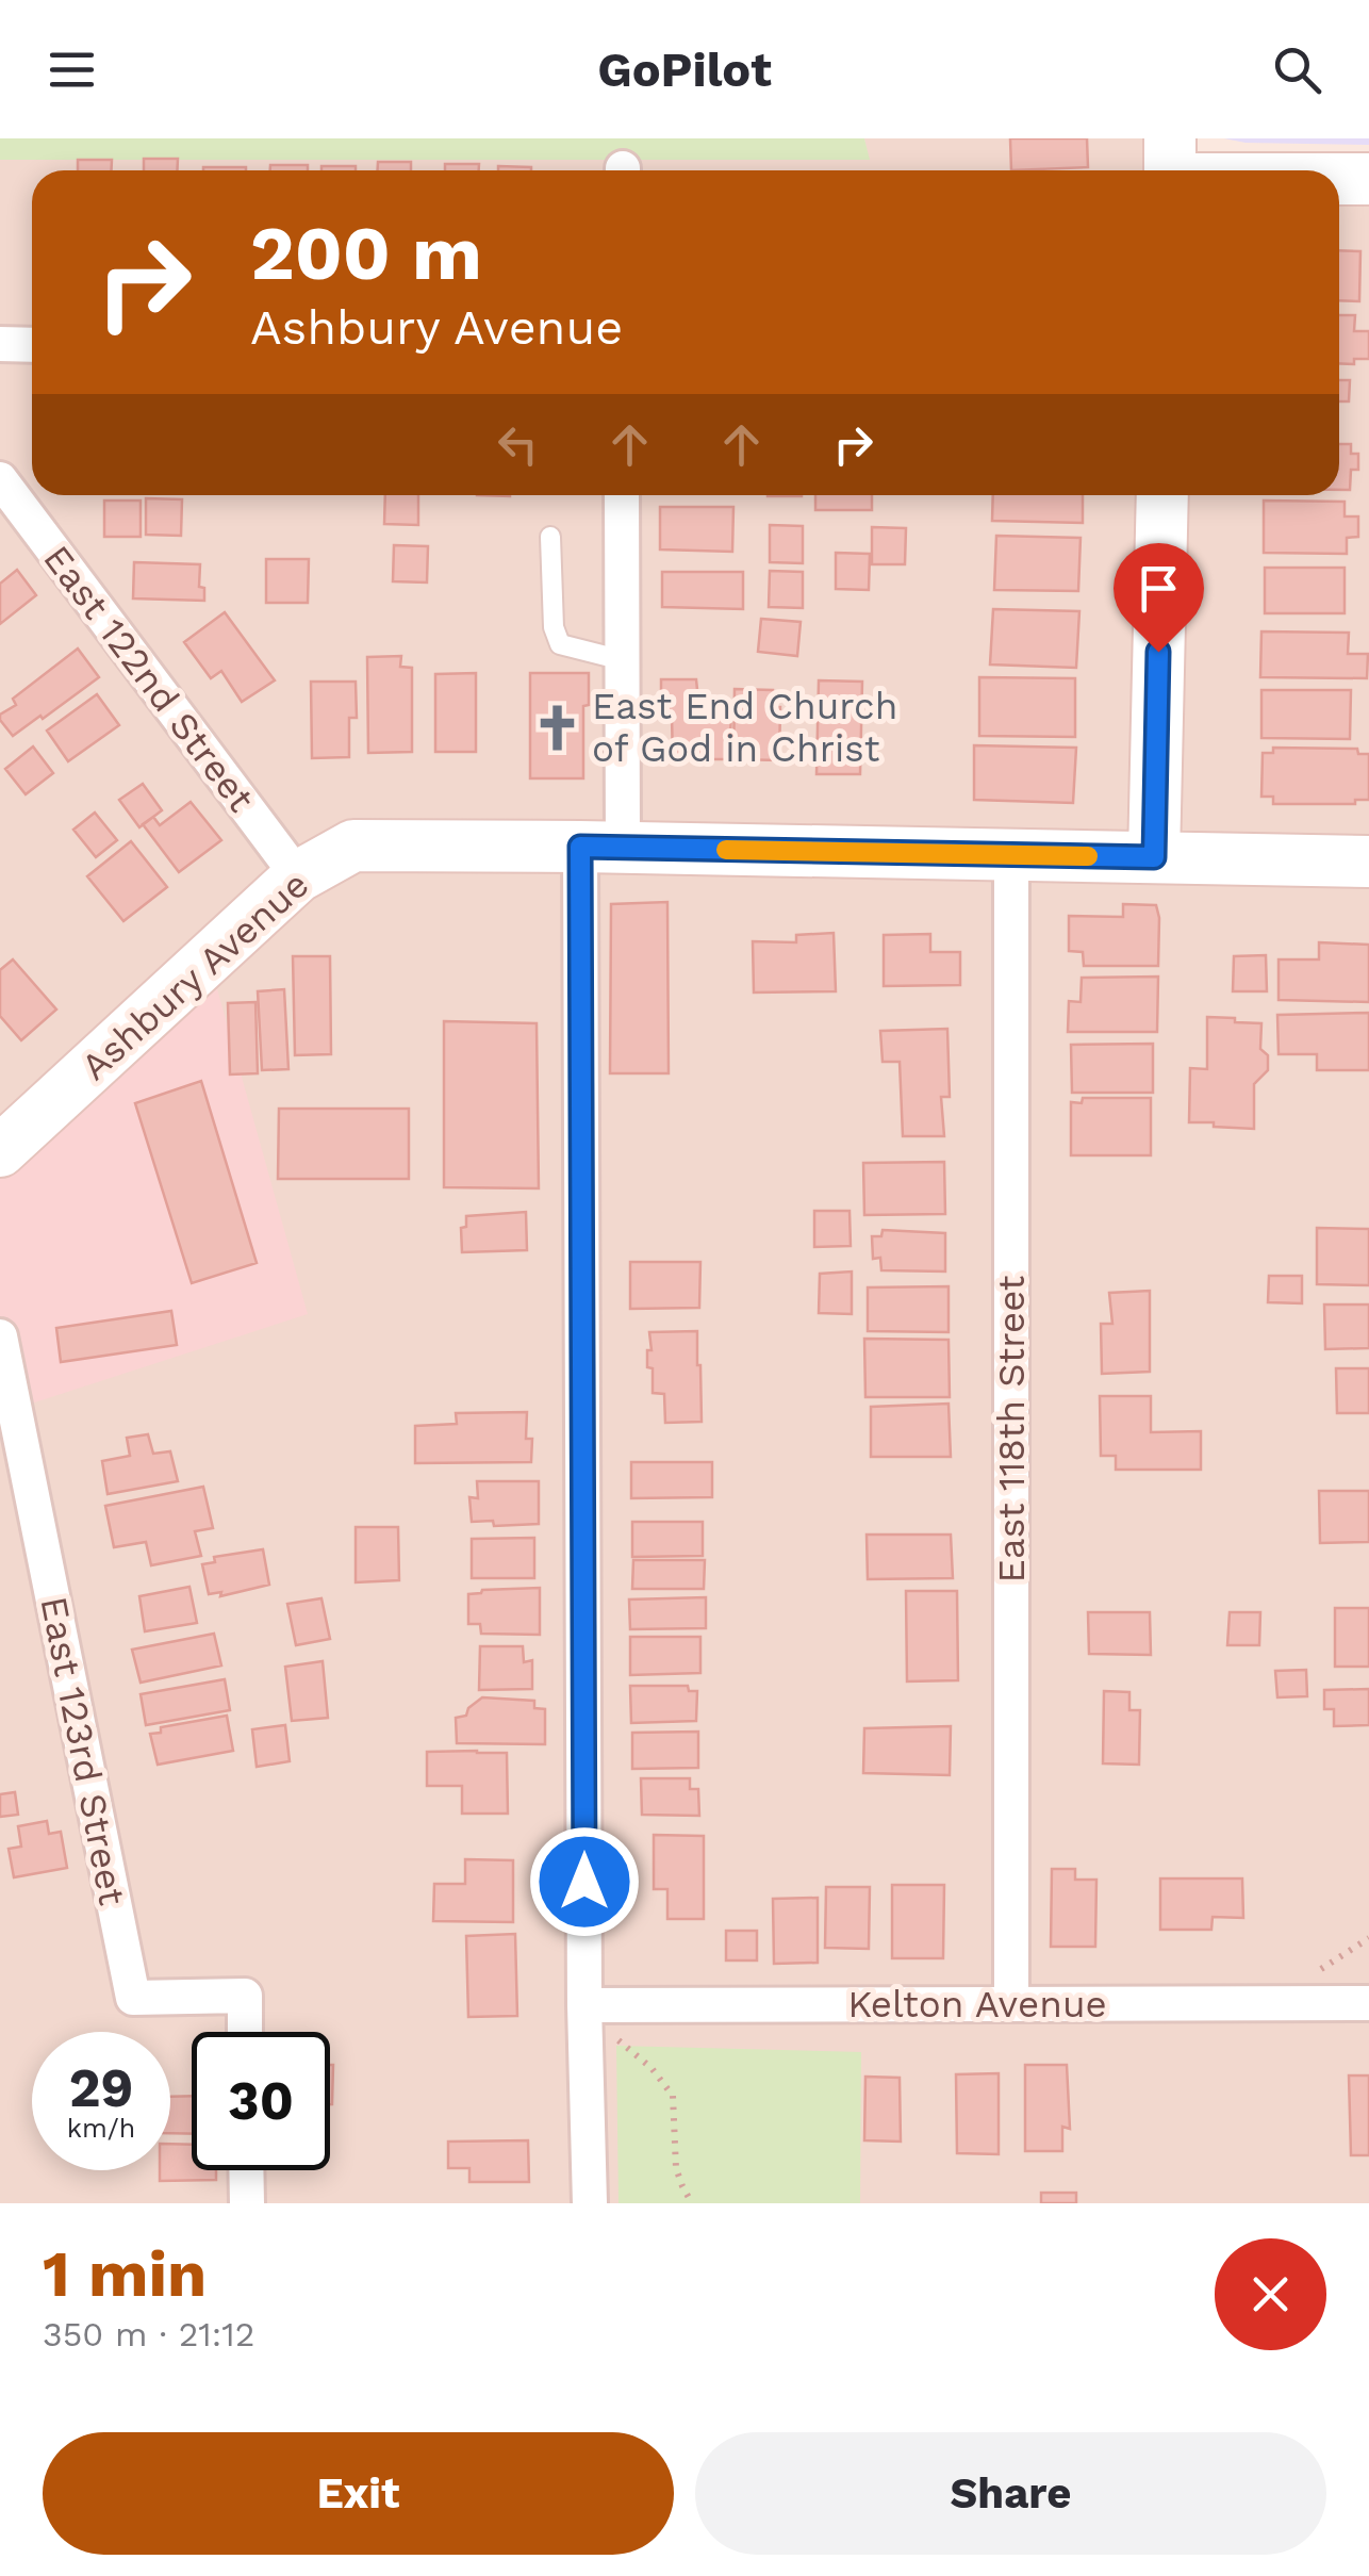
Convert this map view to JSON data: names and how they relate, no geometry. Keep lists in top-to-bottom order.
{
  "streets": {
    "street": [
      "East 122nd Street",
      "Ashbury Avenue",
      "East 118th Street",
      "East 123rd Street",
      "Kelton Avenue"
    ]
  },
  "crossings": [
    ["East 122nd Street", "Ashbury Avenue"],
    ["Ashbury Avenue", "East 118th Street"],
    ["East 118th Street", "Kelton Avenue"]
  ],
  "places": {
    "church": ["East End Church of God in Christ"]
  },
  "page": {
    "header": "GoPilot",
    "turn": ["200 m", "Ashbury Avenue"],
    "speed": "29 km/h",
    "limit": "30",
    "heading": ["1 min", "350 m · 21:12"],
    "buttons": ["Exit", "Share"]
  }
}
